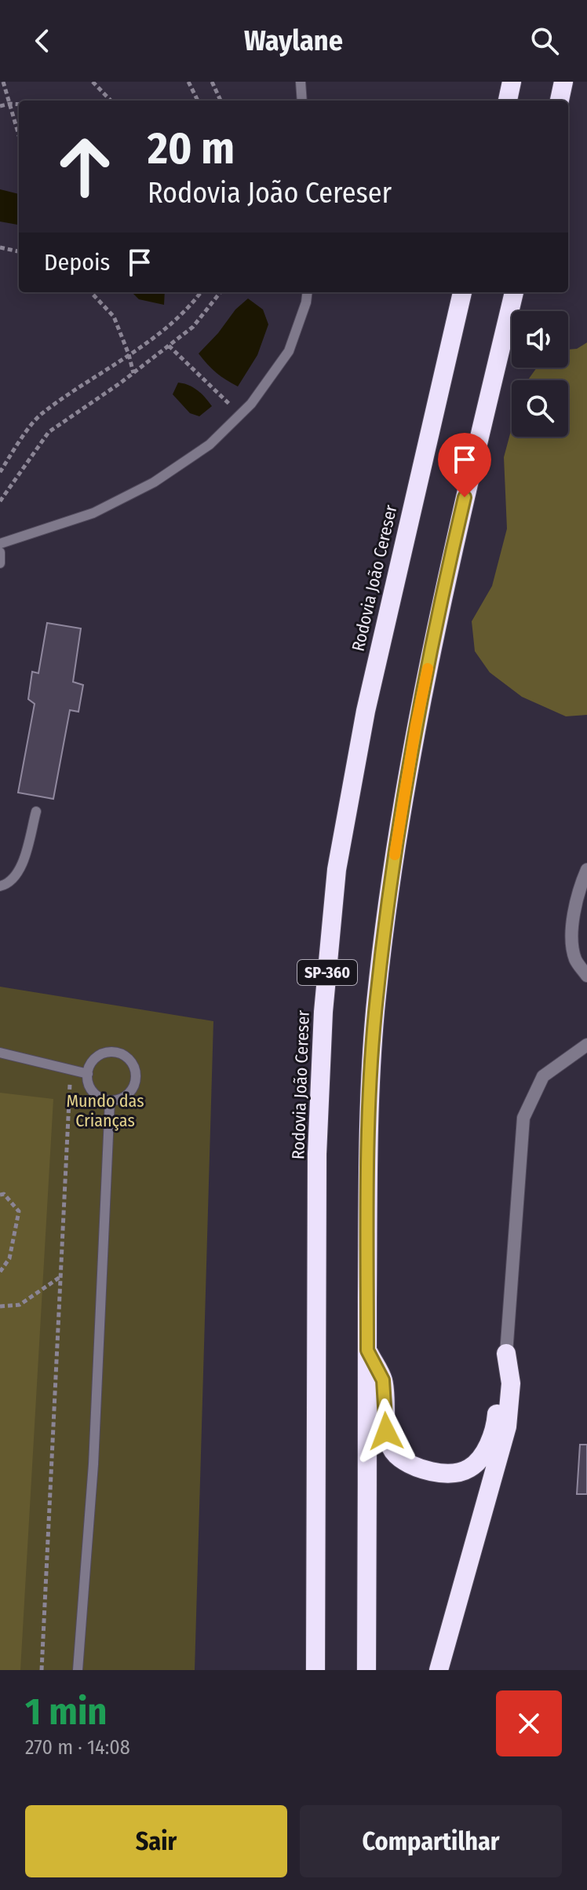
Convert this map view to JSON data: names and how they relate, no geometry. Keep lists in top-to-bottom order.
{
  "streets": {
    "highway": ["Rodovia João Cereser", "SP-360"]
  },
  "parks": ["Mundo das Crianças"],
  "page": {
    "header": "Waylane",
    "turn": ["20 m", "Rodovia João Cereser"],
    "then": "Depois",
    "heading": ["1 min", "270 m · 14:08"],
    "buttons": ["Sair", "Compartilhar"]
  }
}
